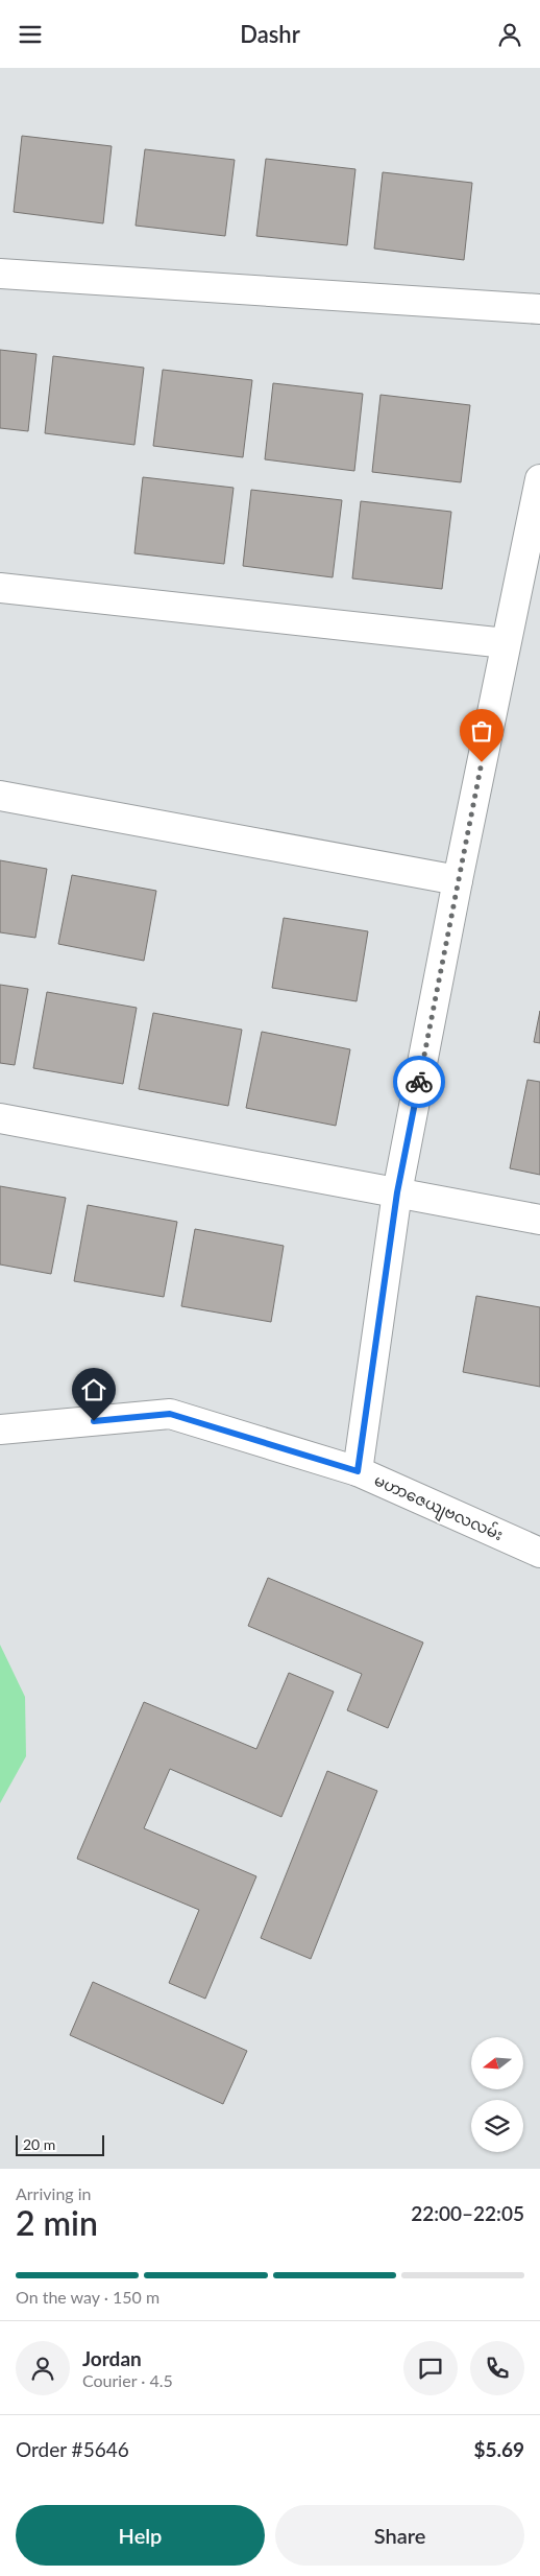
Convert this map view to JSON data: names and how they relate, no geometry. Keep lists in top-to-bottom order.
{
  "streets": {
    "street": ["မဟာဇေယျဗလလမ်း"]
  },
  "scale_bar": "20 m",
  "north": "left",
  "page": {
    "header": "Dashr",
    "scale": "20 m",
    "heading": ["2 min", "Arriving in", "22:00–22:05"],
    "panel": [
      "Jordan",
      "Courier · 4.5",
      "Order #5646",
      "$5.69"
    ],
    "bar": "On the way · 150 m",
    "buttons": ["Help", "Share"]
  }
}
